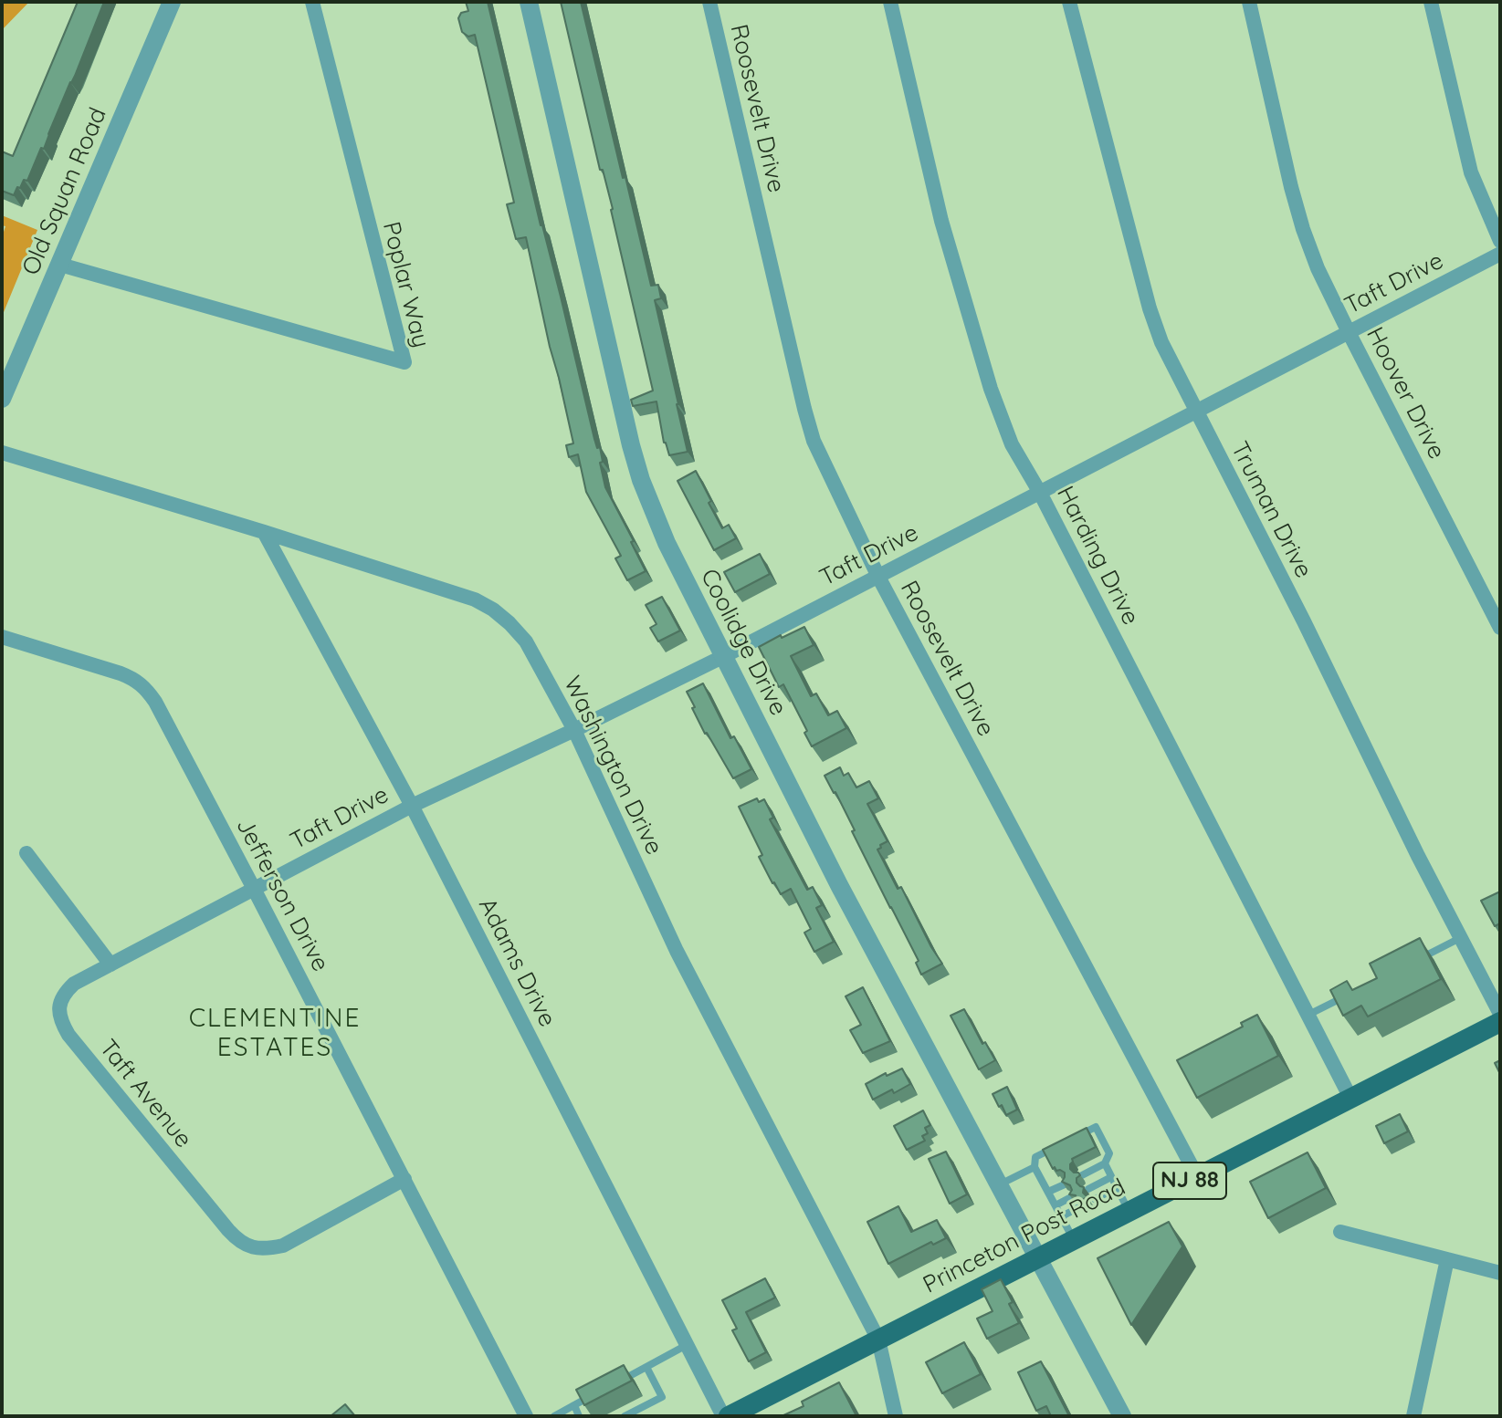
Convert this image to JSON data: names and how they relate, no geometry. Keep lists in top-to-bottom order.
{
  "streets": {
    "main road": ["NJ 88", "Princeton Post Road"],
    "street": [
      "Roosevelt Drive",
      "Old Squan Road",
      "Taft Drive",
      "Poplar Way",
      "Hoover Drive",
      "Truman Drive",
      "Harding Drive",
      "Coolidge Drive",
      "Washington Drive",
      "Jefferson Drive",
      "Adams Drive",
      "Taft Avenue"
    ]
  },
  "crossings": [
    ["Roosevelt Drive", "Taft Drive"],
    ["Roosevelt Drive", "Princeton Post Road"],
    ["Old Squan Road", "Poplar Way"],
    ["Taft Drive", "Hoover Drive"],
    ["Taft Drive", "Truman Drive"],
    ["Taft Drive", "Harding Drive"],
    ["Taft Drive", "Coolidge Drive"],
    ["Taft Drive", "Washington Drive"],
    ["Taft Drive", "Jefferson Drive"],
    ["Taft Drive", "Adams Drive"],
    ["Taft Drive", "Taft Avenue"],
    ["Harding Drive", "Princeton Post Road"],
    ["Coolidge Drive", "Princeton Post Road"],
    ["Washington Drive", "Adams Drive"],
    ["Washington Drive", "Princeton Post Road"],
    ["Jefferson Drive", "Taft Avenue"],
    ["Adams Drive", "Princeton Post Road"]
  ],
  "districts": ["CLEMENTINE ESTATES"]
}
